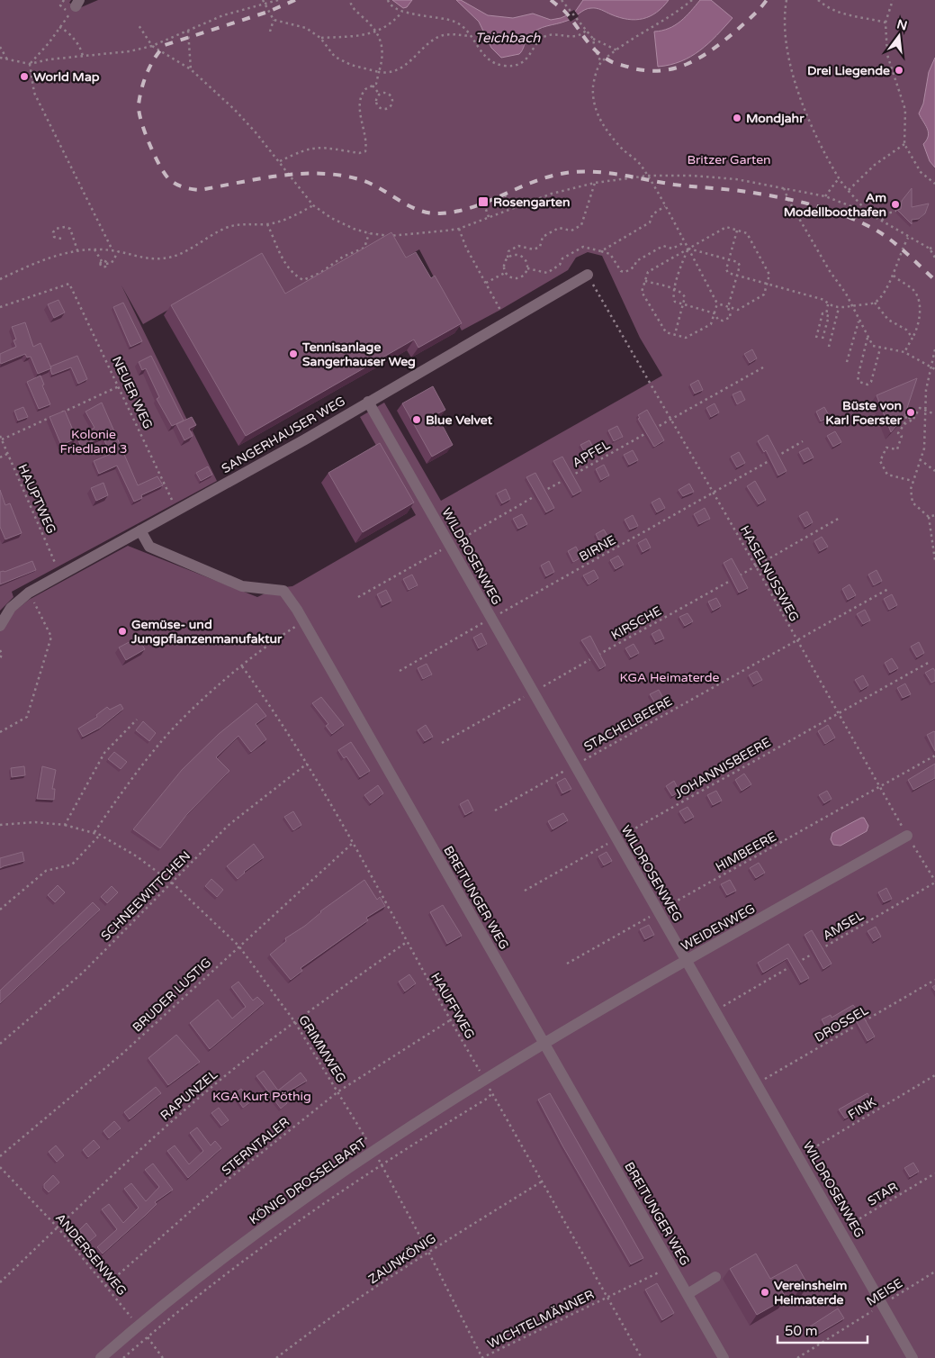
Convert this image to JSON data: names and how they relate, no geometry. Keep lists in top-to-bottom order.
{
  "streets": {
    "street": [
      "SANGERHAUSER WEG",
      "WILDROSENWEG",
      "BREITUNGER WEG",
      "WEIDENWEG",
      "KÖNIG DROSSELBART"
    ],
    "path": [
      "NEUER WEG",
      "APFEL",
      "HAUPTWEG",
      "BIRNE",
      "HASELNUSSWEG",
      "KIRSCHE",
      "STACHELBEERE",
      "JOHANNISBEERE",
      "HIMBEERE",
      "SCHNEEWITTCHEN",
      "AMSEL",
      "BRUDER LUSTIG",
      "HAUFFWEG",
      "DROSSEL",
      "GRIMMWEG",
      "RAPUNZEL",
      "FINK",
      "STERNTALER",
      "STAR",
      "ANDERSENWEG",
      "ZAUNKÖNIG",
      "MEISE",
      "WICHTELMÄNNER"
    ]
  },
  "crossings": [
    ["NEUER WEG", "SANGERHAUSER WEG"],
    ["SANGERHAUSER WEG", "WILDROSENWEG"],
    ["SANGERHAUSER WEG", "HASELNUSSWEG"],
    ["SANGERHAUSER WEG", "BREITUNGER WEG"],
    ["APFEL", "WILDROSENWEG"],
    ["APFEL", "HASELNUSSWEG"],
    ["BIRNE", "WILDROSENWEG"],
    ["BIRNE", "HASELNUSSWEG"],
    ["WILDROSENWEG", "KIRSCHE"],
    ["WILDROSENWEG", "STACHELBEERE"],
    ["WILDROSENWEG", "JOHANNISBEERE"],
    ["WILDROSENWEG", "HIMBEERE"],
    ["WILDROSENWEG", "AMSEL"],
    ["WILDROSENWEG", "WEIDENWEG"],
    ["WILDROSENWEG", "DROSSEL"],
    ["WILDROSENWEG", "FINK"],
    ["WILDROSENWEG", "STAR"],
    ["WILDROSENWEG", "MEISE"],
    ["HASELNUSSWEG", "KIRSCHE"],
    ["HASELNUSSWEG", "STACHELBEERE"],
    ["HASELNUSSWEG", "JOHANNISBEERE"],
    ["HASELNUSSWEG", "HIMBEERE"],
    ["HASELNUSSWEG", "AMSEL"],
    ["HASELNUSSWEG", "WEIDENWEG"],
    ["SCHNEEWITTCHEN", "HAUFFWEG"],
    ["SCHNEEWITTCHEN", "GRIMMWEG"],
    ["BREITUNGER WEG", "WEIDENWEG"],
    ["BREITUNGER WEG", "KÖNIG DROSSELBART"],
    ["BREITUNGER WEG", "WICHTELMÄNNER"],
    ["WEIDENWEG", "KÖNIG DROSSELBART"],
    ["BRUDER LUSTIG", "HAUFFWEG"],
    ["BRUDER LUSTIG", "GRIMMWEG"],
    ["HAUFFWEG", "RAPUNZEL"],
    ["HAUFFWEG", "STERNTALER"],
    ["HAUFFWEG", "KÖNIG DROSSELBART"],
    ["HAUFFWEG", "ZAUNKÖNIG"],
    ["HAUFFWEG", "WICHTELMÄNNER"],
    ["GRIMMWEG", "RAPUNZEL"],
    ["GRIMMWEG", "STERNTALER"],
    ["GRIMMWEG", "KÖNIG DROSSELBART"],
    ["GRIMMWEG", "ZAUNKÖNIG"],
    ["GRIMMWEG", "WICHTELMÄNNER"],
    ["RAPUNZEL", "ANDERSENWEG"],
    ["STERNTALER", "ANDERSENWEG"],
    ["KÖNIG DROSSELBART", "ANDERSENWEG"]
  ],
  "water": ["Teichbach"],
  "parks": [
    "Britzer Garten",
    "Kolonie Friedland 3",
    "KGA Heimaterde",
    "KGA Kurt Pöthig"
  ],
  "places": {
    "other": [
      "Drei Liegende",
      "World Map",
      "Mondjahr",
      "Am Modellboothafen",
      "Tennisanlage Sangerhauser Weg",
      "Büste von Karl Foerster",
      "Blue Velvet",
      "Gemüse- und Jungpflanzenmanufaktur",
      "Vereinsheim Heimaterde"
    ],
    "transit": ["Rosengarten"]
  },
  "scale_bar": "50 m",
  "north": "top"
}
